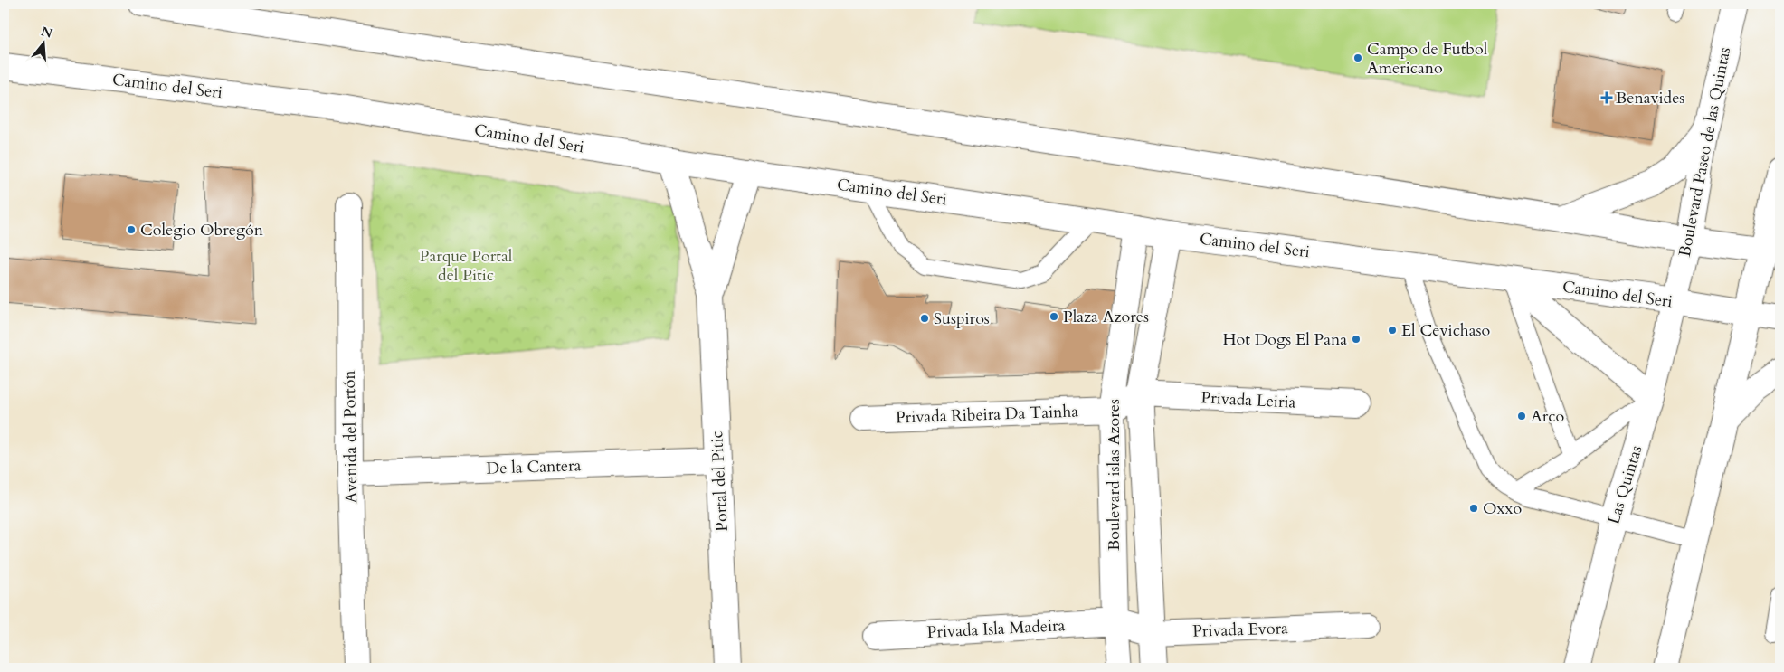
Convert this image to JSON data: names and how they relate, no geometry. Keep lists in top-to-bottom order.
{
  "streets": {
    "main road": [
      "Camino del Seri",
      "Boulevard Paseo de las Quintas",
      "Privada Leiria",
      "Privada Ribeira Da Tainha",
      "Avenida del Portón",
      "De la Cantera",
      "Boulevard islas Azores",
      "Portal del Pitic",
      "Las Quintas",
      "Privada Isla Madeira",
      "Privada Evora"
    ]
  },
  "crossings": [
    ["Camino del Seri", "Boulevard Paseo de las Quintas"],
    ["Camino del Seri", "Boulevard islas Azores"],
    ["Camino del Seri", "Portal del Pitic"],
    ["Camino del Seri", "Las Quintas"],
    ["Boulevard Paseo de las Quintas", "Las Quintas"],
    ["Privada Leiria", "Boulevard islas Azores"],
    ["Privada Ribeira Da Tainha", "Boulevard islas Azores"],
    ["Avenida del Portón", "De la Cantera"],
    ["De la Cantera", "Portal del Pitic"],
    ["Boulevard islas Azores", "Privada Isla Madeira"],
    ["Boulevard islas Azores", "Privada Evora"],
    ["Privada Isla Madeira", "Privada Evora"]
  ],
  "parks": ["Parque Portal del Pitic"],
  "places": {
    "other": [
      "Campo de Futbol Americano",
      "Colegio Obregón",
      "Plaza Azores",
      "Suspiros",
      "El Cevichaso",
      "Hot Dogs El Pana",
      "Arco",
      "Oxxo"
    ],
    "health": ["Benavides"]
  },
  "north": "top"
}
